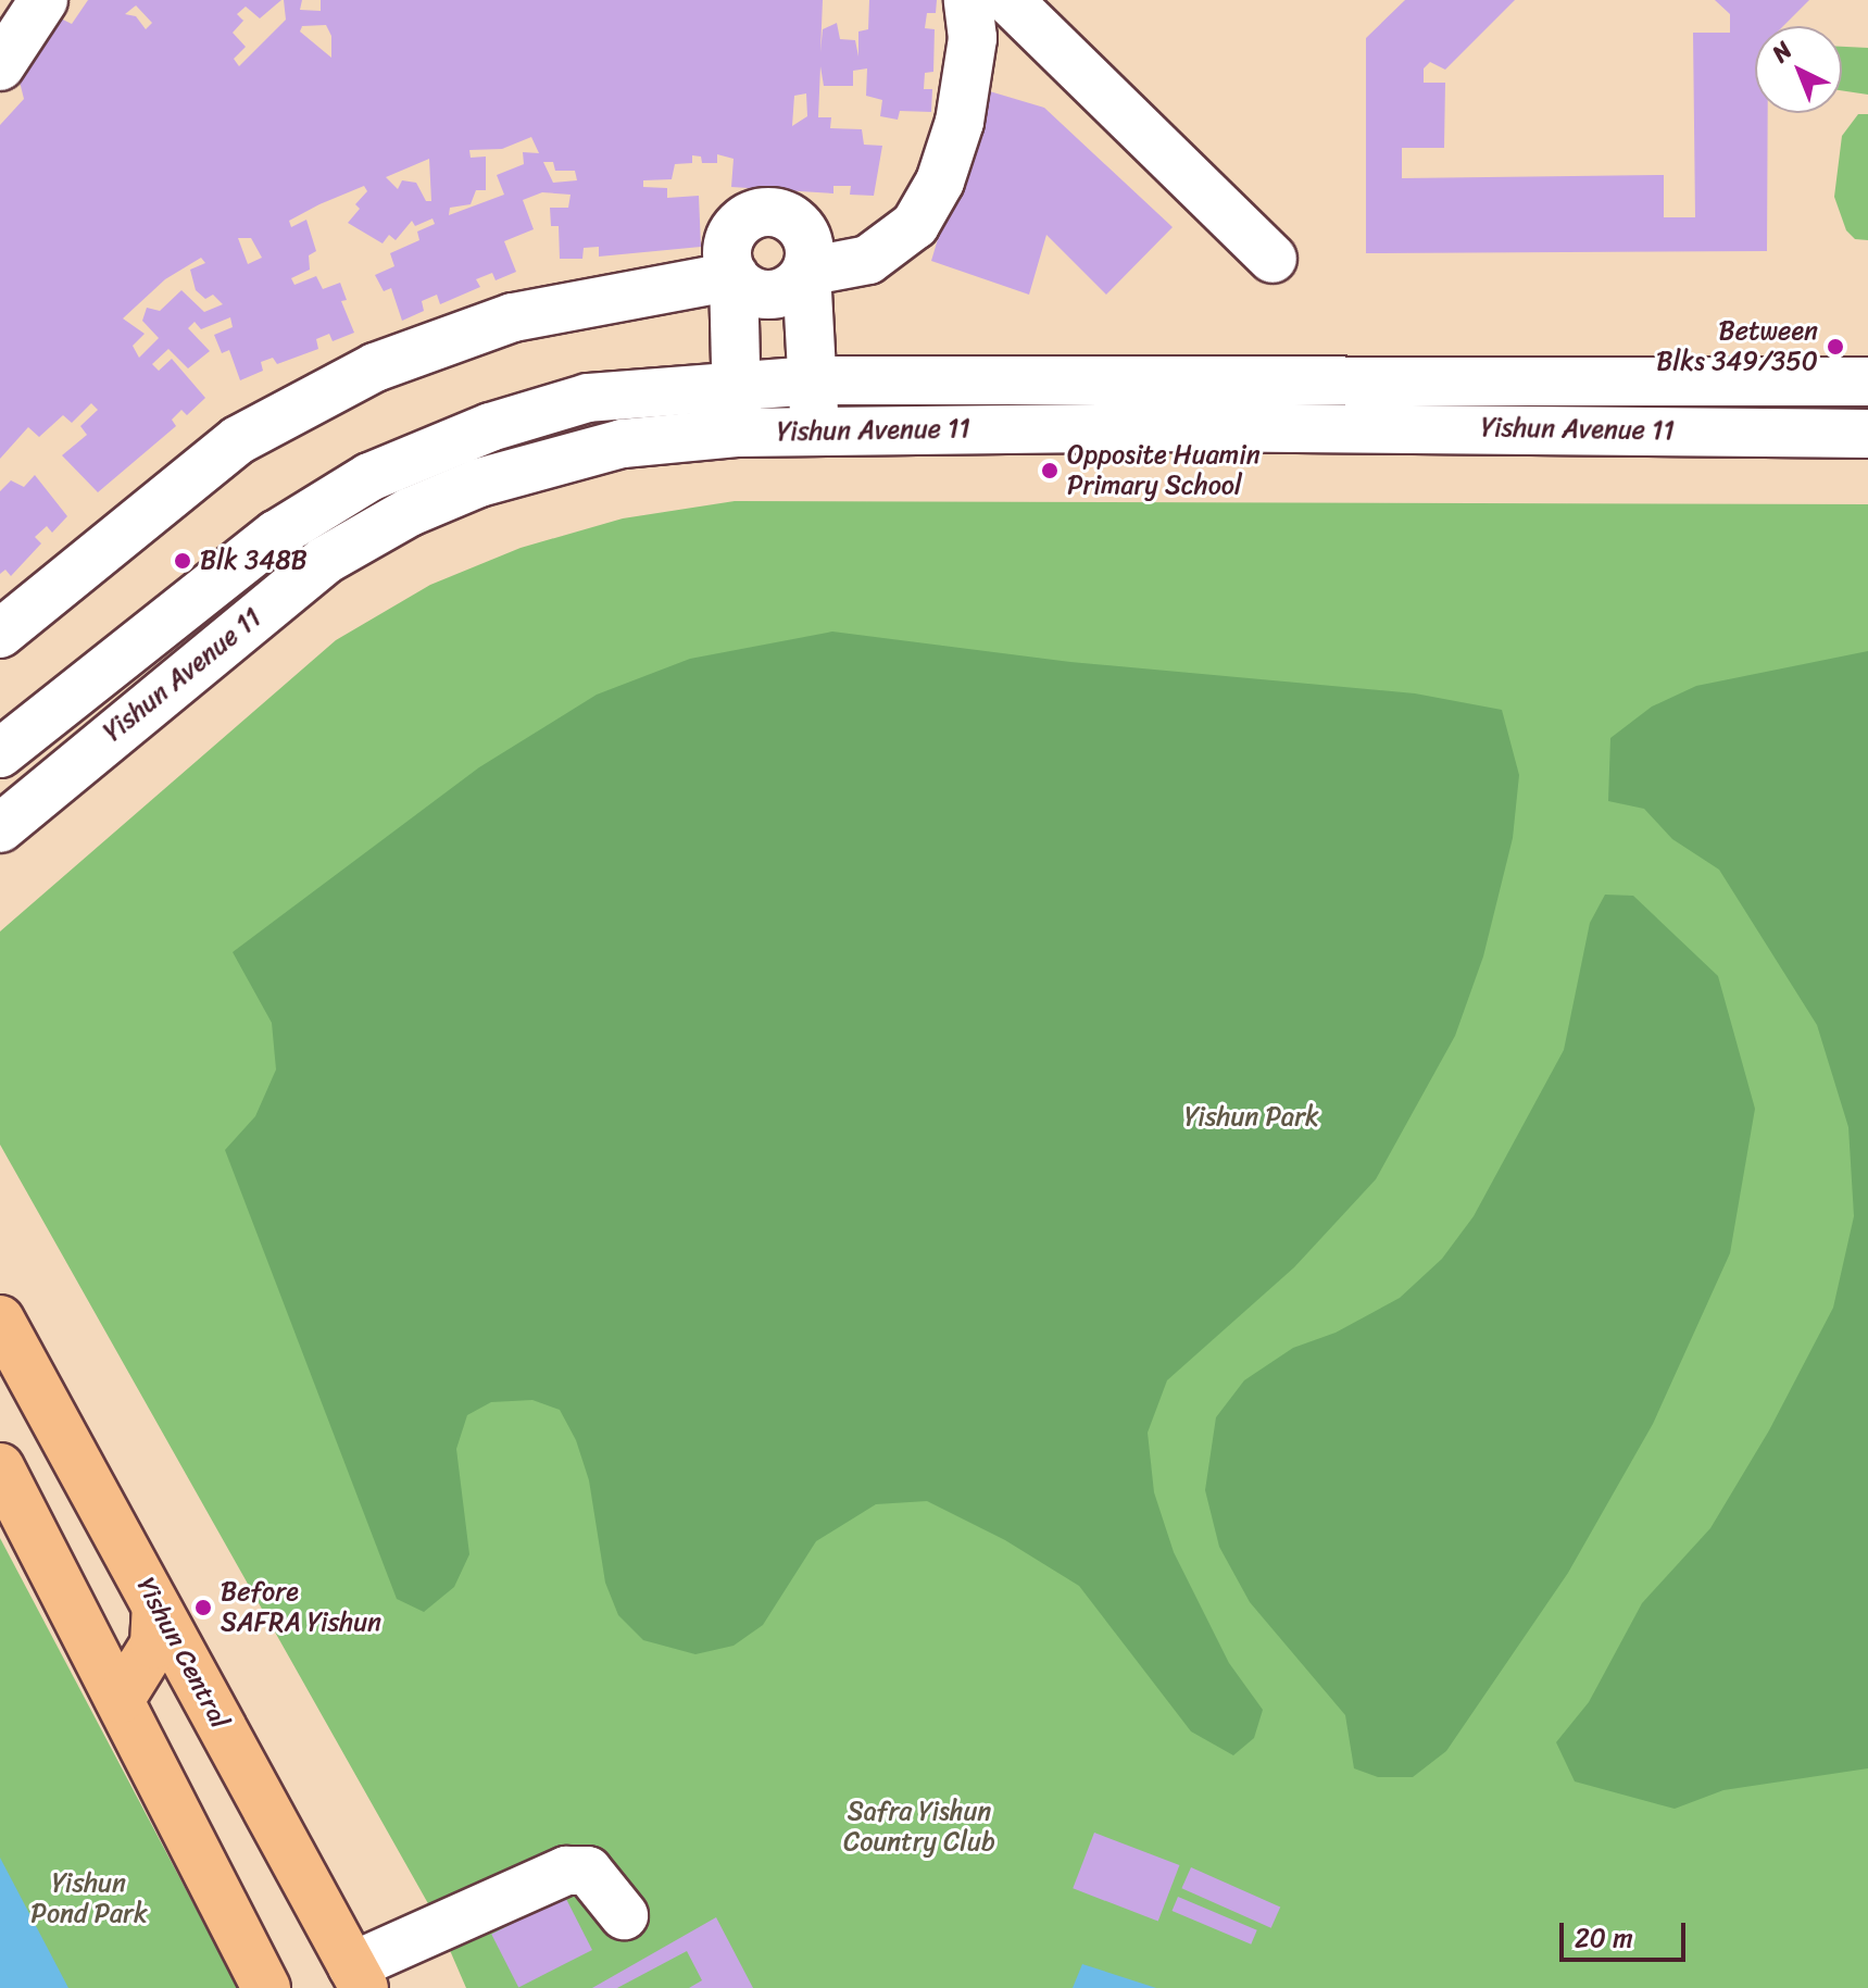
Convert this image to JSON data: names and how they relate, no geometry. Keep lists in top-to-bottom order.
{
  "streets": {
    "main road": ["Yishun Central"],
    "street": ["Yishun Avenue 11"]
  },
  "parks": ["Yishun Park", "Safra Yishun Country Club", "Yishun Pond Park"],
  "places": [
    "Between Blks 349/350",
    "Opposite Huamin Primary School",
    "Blk 348B",
    "Before SAFRA Yishun"
  ],
  "scale_bar": "20 m",
  "north": "top left"
}
